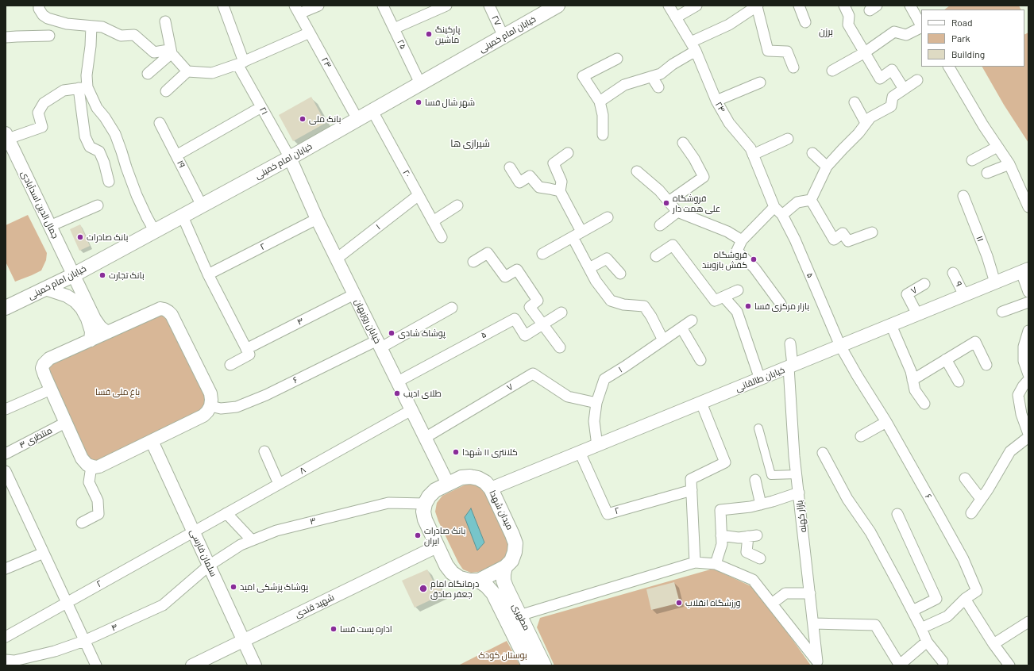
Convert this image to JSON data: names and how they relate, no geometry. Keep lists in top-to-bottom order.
{
  "streets": {
    "main road": ["خیابان امام خمینی", "میدان شهدا", "مطهری"],
    "street": [
      "۲۷",
      "۲۵",
      "۲۳",
      "۲۴",
      "۲۱",
      "۱۹",
      "۲۰",
      "جمال الدین اسدآبادی",
      "۱",
      "۱۱",
      "۲",
      "۵",
      "۹",
      "۷",
      "۴",
      "خیابان روزبهان",
      "خیابان طالقانی",
      "۶",
      "منتظری ۳",
      "۸",
      "بازار کهنه",
      "۳",
      "سلمان فارسی",
      "شهید قندی"
    ]
  },
  "crossings": [
    ["۲۷", "خیابان امام خمینی"],
    ["خیابان امام خمینی", "۲۵"],
    ["خیابان امام خمینی", "۲۳"],
    ["خیابان امام خمینی", "۲۱"],
    ["خیابان امام خمینی", "۱۹"],
    ["خیابان امام خمینی", "۲۰"],
    ["خیابان امام خمینی", "جمال الدین اسدآبادی"],
    ["خیابان امام خمینی", "خیابان روزبهان"],
    ["۲۴", "۵"],
    ["۲۱", "خیابان روزبهان"],
    ["۲۰", "۱"],
    ["۱", "۷"],
    ["۱", "خیابان روزبهان"],
    ["۱", "خیابان طالقانی"],
    ["۱۱", "خیابان طالقانی"],
    ["۲", "خیابان روزبهان"],
    ["۲", "خیابان طالقانی"],
    ["۲", "۸"],
    ["۲", "سلمان فارسی"],
    ["۵", "خیابان روزبهان"],
    ["۵", "خیابان طالقانی"],
    ["۵", "۶"],
    ["۹", "خیابان طالقانی"],
    ["۷", "خیابان روزبهان"],
    ["۷", "خیابان طالقانی"],
    ["۴", "خیابان روزبهان"],
    ["۴", "۳"],
    ["۴", "سلمان فارسی"],
    ["خیابان روزبهان", "خیابان طالقانی"],
    ["خیابان روزبهان", "۶"],
    ["خیابان روزبهان", "۸"],
    ["خیابان روزبهان", "میدان شهدا"],
    ["خیابان روزبهان", "۳"],
    ["خیابان روزبهان", "شهید قندی"],
    ["خیابان روزبهان", "مطهری"],
    ["خیابان طالقانی", "۶"],
    ["خیابان طالقانی", "میدان شهدا"],
    ["خیابان طالقانی", "بازار کهنه"],
    ["خیابان طالقانی", "۳"],
    ["خیابان طالقانی", "شهید قندی"],
    ["خیابان طالقانی", "مطهری"],
    ["۸", "سلمان فارسی"],
    ["میدان شهدا", "۳"],
    ["میدان شهدا", "شهید قندی"],
    ["میدان شهدا", "مطهری"],
    ["۳", "سلمان فارسی"],
    ["۳", "شهید قندی"],
    ["۳", "مطهری"],
    ["سلمان فارسی", "شهید قندی"],
    ["شهید قندی", "مطهری"]
  ],
  "districts": ["برزن", "شیرازی ها"],
  "parks": ["باغ ملی فسا", "بوستان کودک"],
  "places": [
    "پارکینگ ماشین",
    "شهر شال فسا",
    "بانک ملی",
    "فروشگاه علی همت دار",
    "بانک صادرات",
    "فروشگاه کفش بازوبند",
    "بانک تجارت",
    "بازار مرکزی فسا",
    "پوشاک شادی",
    "طلای ادیب",
    "کلانتری ۱۱ شهدا",
    "بانک صادرات ایران",
    "پوشاک پزشکی امید",
    "درمانگاه امام جعفر صادق",
    "ورزشگاه انقلاب",
    "اداره پست فسا"
  ],
  "legend": ["Road", "Park", "Building"]
}
